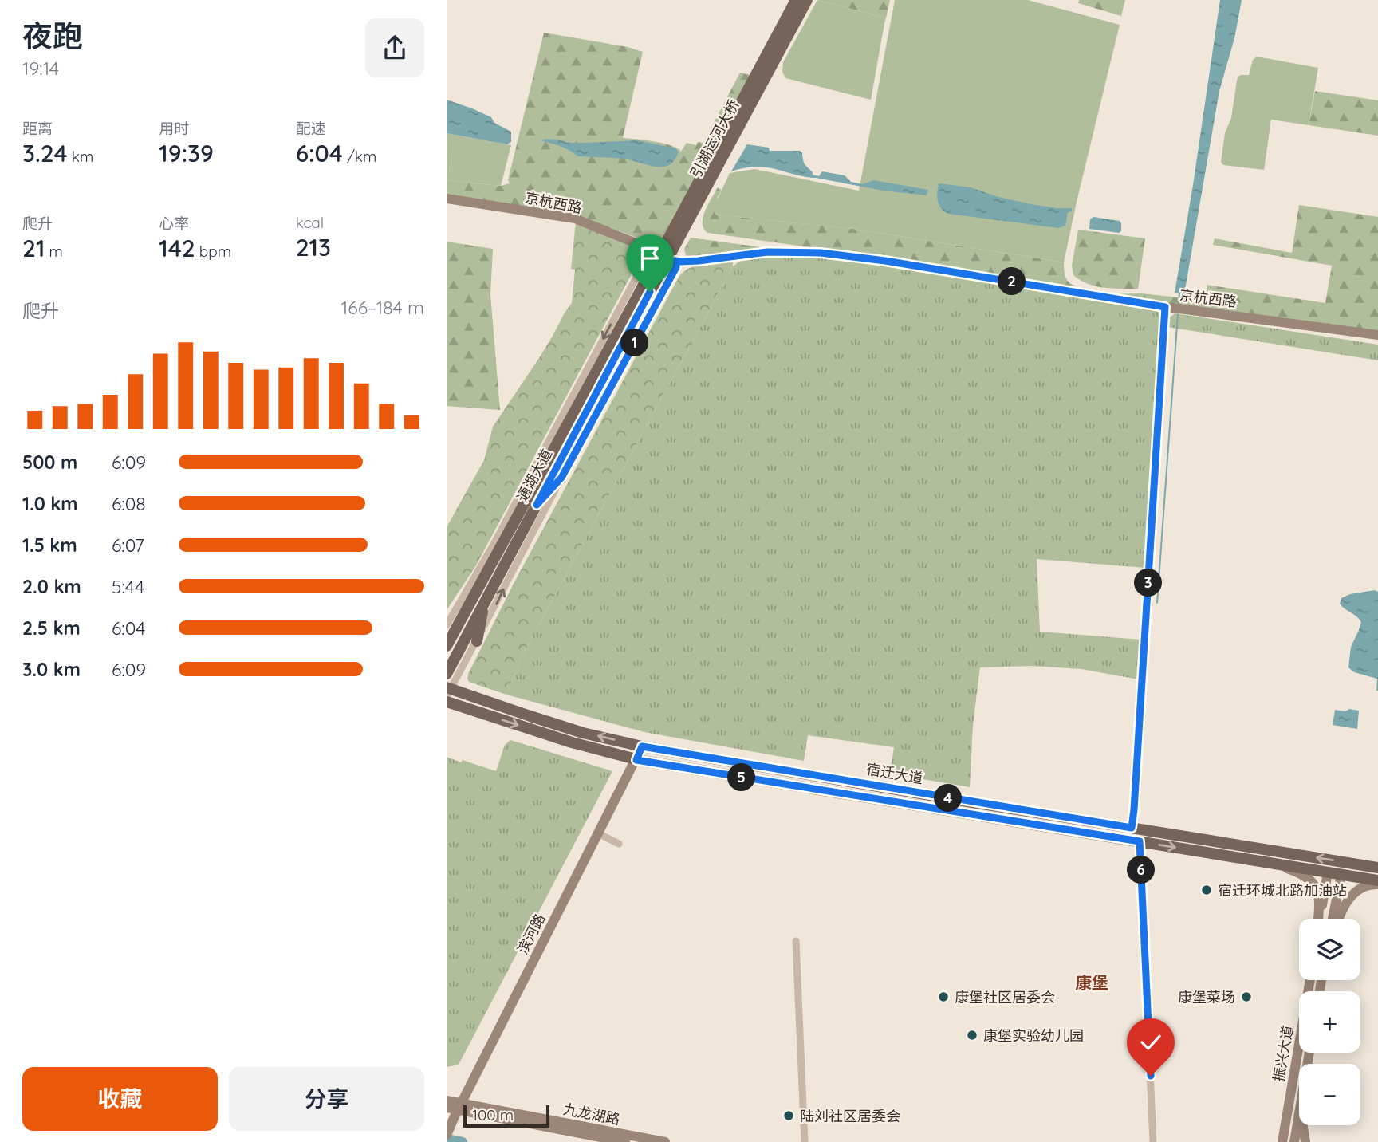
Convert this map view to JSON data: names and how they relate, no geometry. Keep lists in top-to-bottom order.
{
  "streets": {
    "main road": [
      "引湖运河大桥",
      "京杭西路",
      "通湖大道",
      "宿迁大道",
      "滨河路",
      "振兴大道",
      "九龙湖路"
    ]
  },
  "crossings": [
    ["引湖运河大桥", "通湖大道"],
    ["宿迁大道", "滨河路"],
    ["滨河路", "九龙湖路"]
  ],
  "districts": ["康堡"],
  "places": [
    "宿迁环城北路加油站",
    "康堡社区居委会",
    "康堡菜场",
    "康堡实验幼儿园",
    "陆刘社区居委会"
  ],
  "scale_bar": "100 m",
  "page": {
    "heading": ["夜跑", "19:14"],
    "stats": [
      ["距离", "3.24 km"],
      ["用时", "19:39"],
      ["配速", "6:04 /km"],
      ["爬升", "21 m"],
      ["心率", "142 bpm"],
      ["kcal", "213"]
    ],
    "pins": [
      "2",
      "1",
      "3",
      "5",
      "4",
      "6"
    ],
    "chart": ["爬升", "166–184 m"],
    "list": [
      {
        "name": "500 m",
        "note": "6:09"
      },
      {
        "name": "1.0 km",
        "note": "6:08"
      },
      {
        "name": "1.5 km",
        "note": "6:07"
      },
      {
        "name": "2.0 km",
        "note": "5:44"
      },
      {
        "name": "2.5 km",
        "note": "6:04"
      },
      {
        "name": "3.0 km",
        "note": "6:09"
      }
    ],
    "map_buttons": ["+", "−"],
    "buttons": ["收藏", "分享"],
    "scale": "100 m"
  }
}
